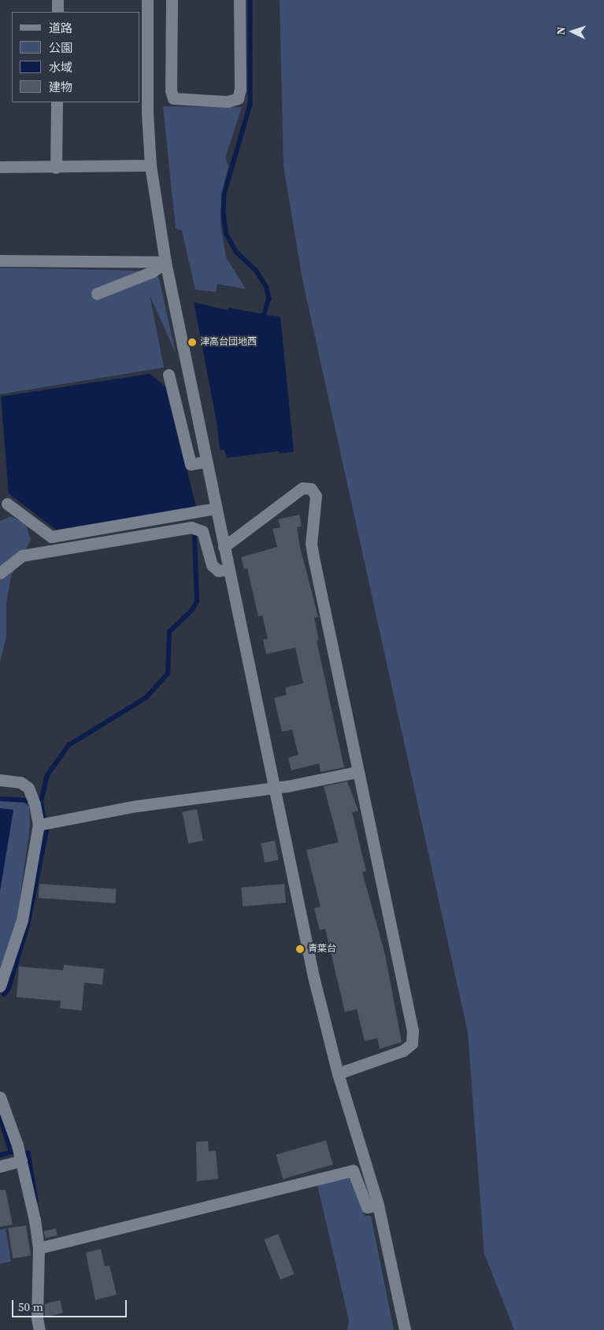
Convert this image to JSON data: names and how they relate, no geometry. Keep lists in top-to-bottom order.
{
  "places": ["津高台団地西", "青葉台"],
  "legend": [
    "道路",
    "公園",
    "水域",
    "建物"
  ],
  "scale_bar": "50 m",
  "north": "left"
}
